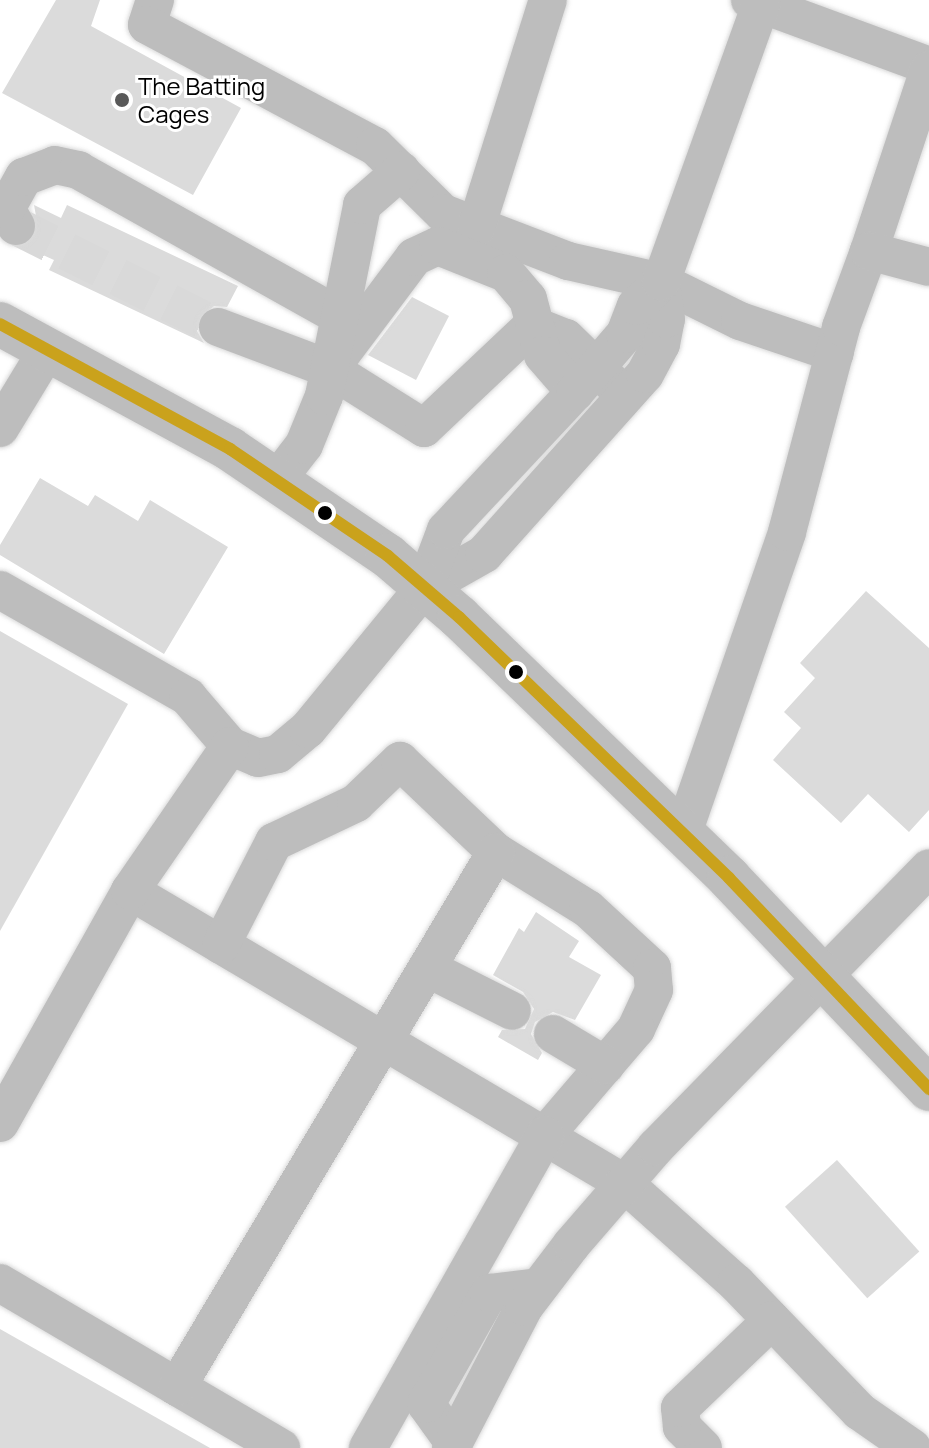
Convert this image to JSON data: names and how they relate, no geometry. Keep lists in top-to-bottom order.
{
  "places": ["The Batting Cages"]
}
